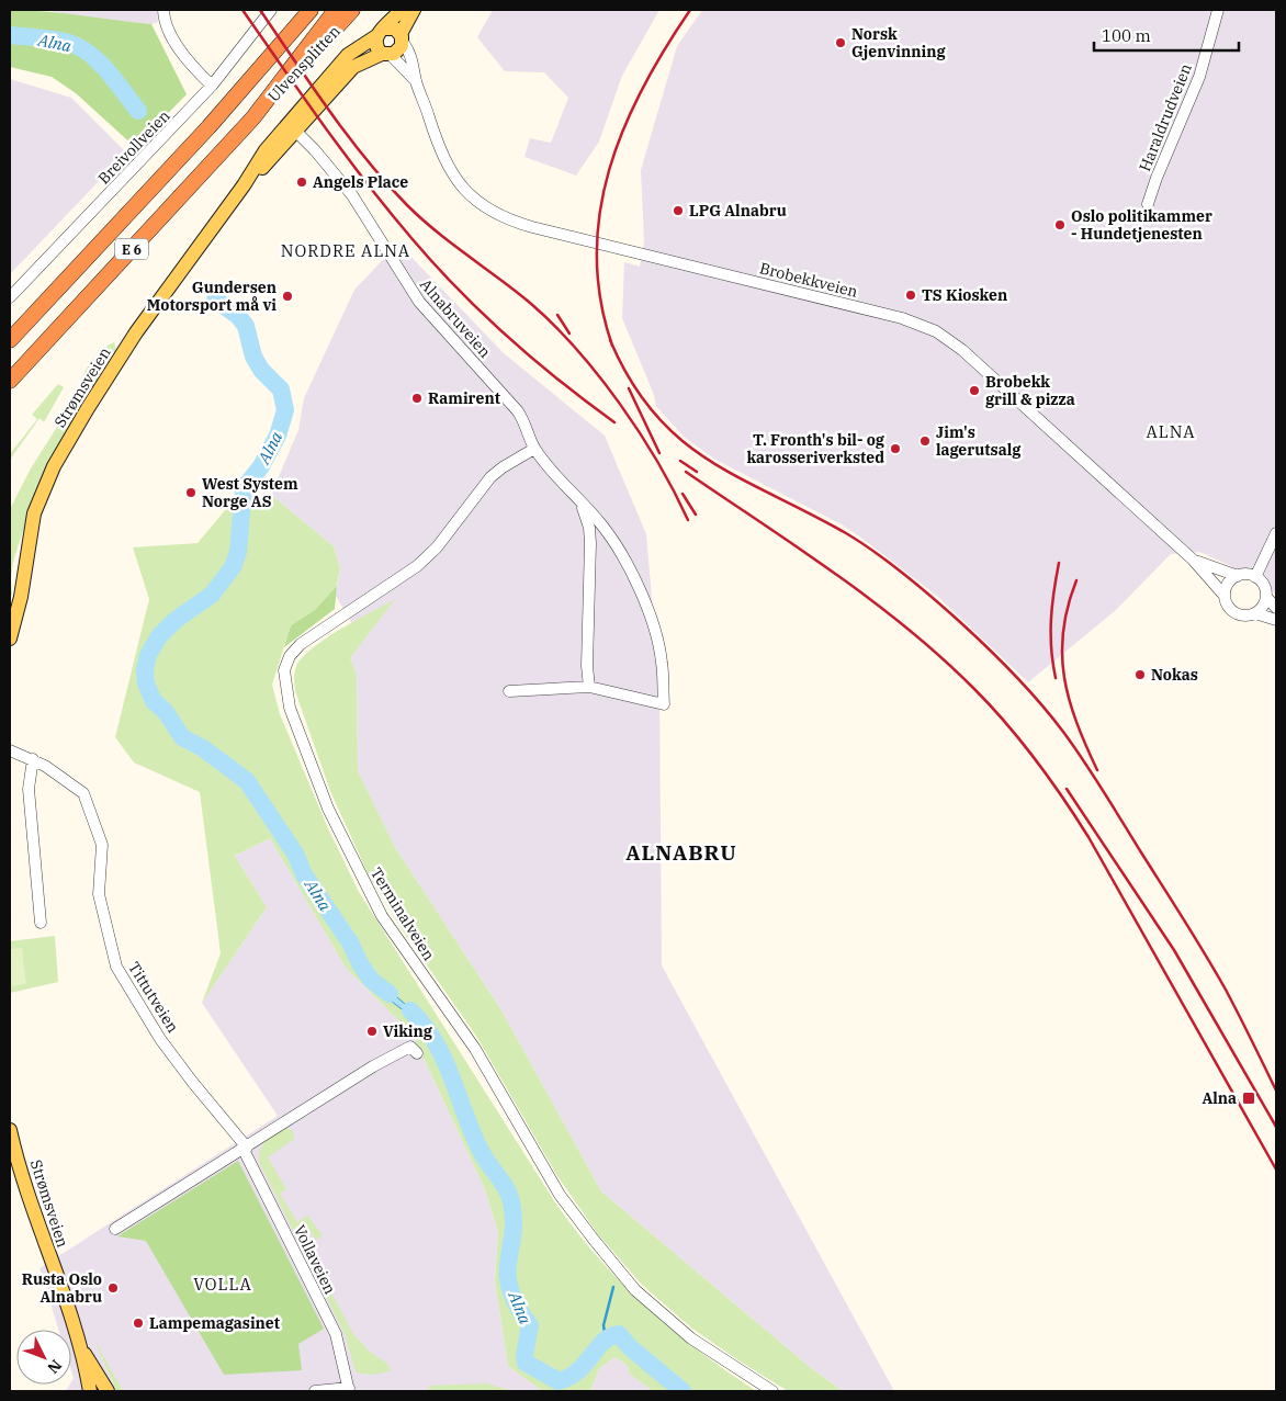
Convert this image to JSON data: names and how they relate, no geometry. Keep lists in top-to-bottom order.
{
  "streets": {
    "highway": ["Ulvensplitten", "E 6"],
    "main road": ["Strømsveien"],
    "street": [
      "Haraldrudveien",
      "Breivollveien",
      "Brobekkveien",
      "Alnabruveien",
      "Terminalveien",
      "Tittutveien",
      "Vollaveien"
    ]
  },
  "crossings": [
    ["Ulvensplitten", "E 6"],
    ["Brobekkveien", "Strømsveien"],
    ["Alnabruveien", "Strømsveien"],
    ["Alnabruveien", "Terminalveien"],
    ["Tittutveien", "Vollaveien"]
  ],
  "districts": [
    "NORDRE ALNA",
    "ALNA",
    "ALNABRU",
    "VOLLA"
  ],
  "water": ["Alna"],
  "places": {
    "other": [
      "Norsk Gjenvinning",
      "Angels Place",
      "LPG Alnabru",
      "Oslo politikammer - Hundetjenesten",
      "TS Kiosken",
      "Gundersen Motorsport må vi",
      "Brobekk grill & pizza",
      "Ramirent",
      "Jim's lagerutsalg",
      "T. Fronth's bil- og karosseriverksted",
      "West System Norge AS",
      "Nokas",
      "Viking",
      "Rusta Oslo Alnabru",
      "Lampemagasinet"
    ],
    "transit": ["Alna"]
  },
  "scale_bar": "100 m",
  "north": "bottom right"
}
